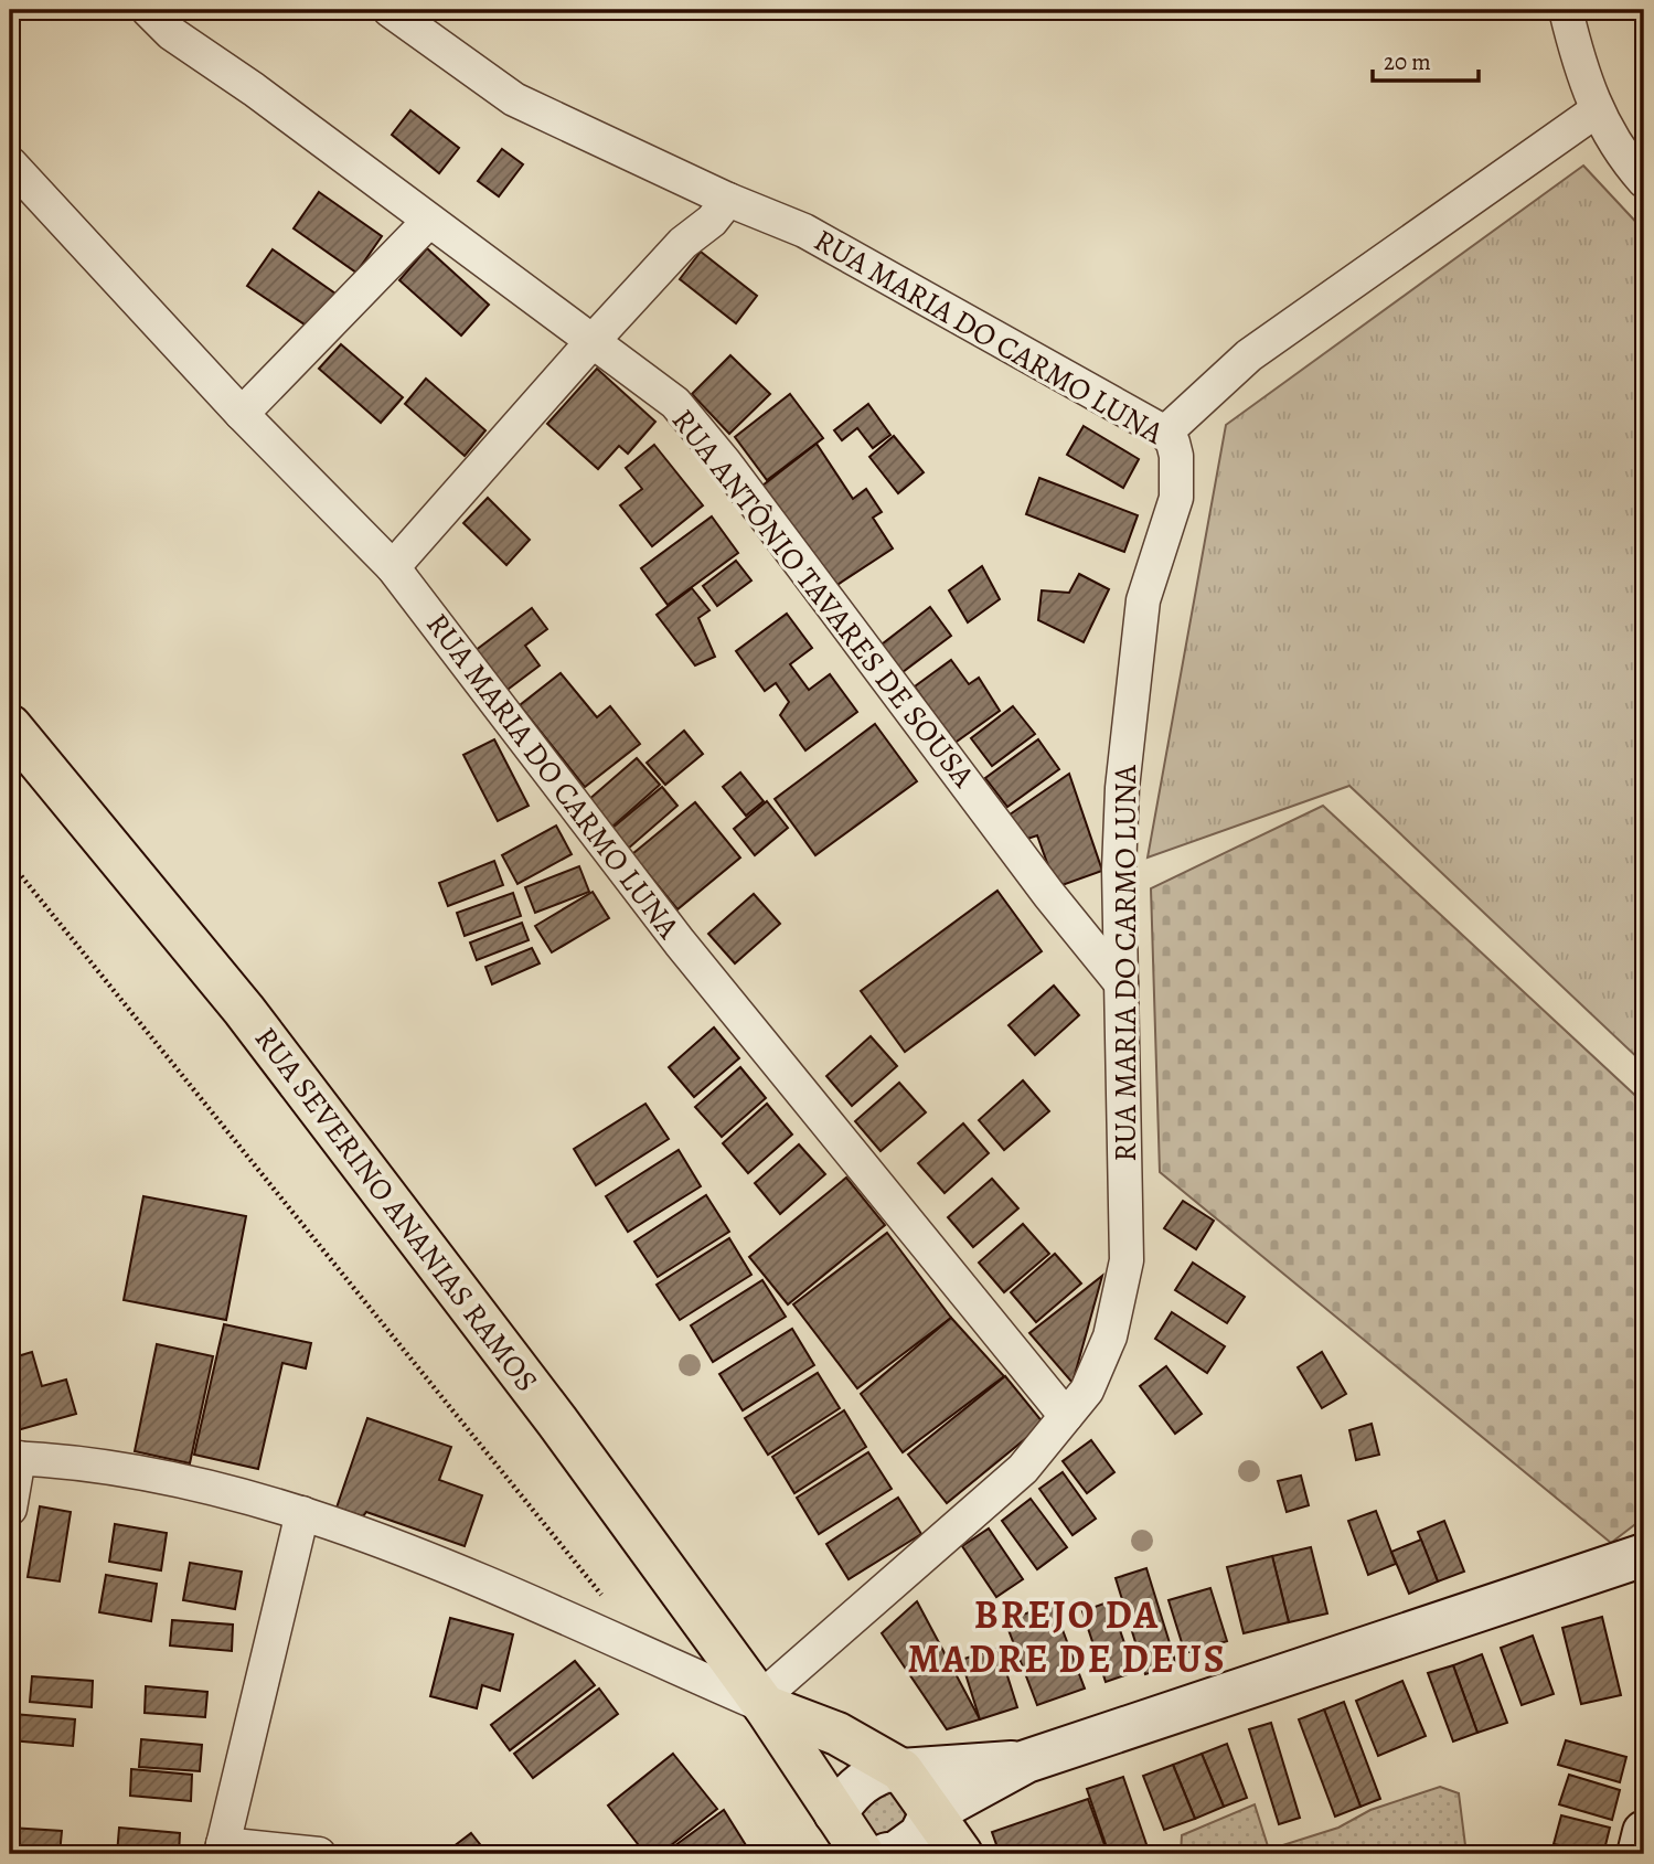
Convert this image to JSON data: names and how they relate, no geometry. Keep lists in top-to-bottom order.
{
  "streets": {
    "main road": ["RUA SEVERINO ANANIAS RAMOS"],
    "street": ["RUA MARIA DO CARMO LUNA", "RUA ANTÔNIO TAVARES DE SOUSA"]
  },
  "crossings": [
    ["RUA MARIA DO CARMO LUNA", "RUA ANTÔNIO TAVARES DE SOUSA"],
    ["RUA MARIA DO CARMO LUNA", "RUA SEVERINO ANANIAS RAMOS"]
  ],
  "districts": ["BREJO DA MADRE DE DEUS"],
  "scale_bar": "20 m"
}
